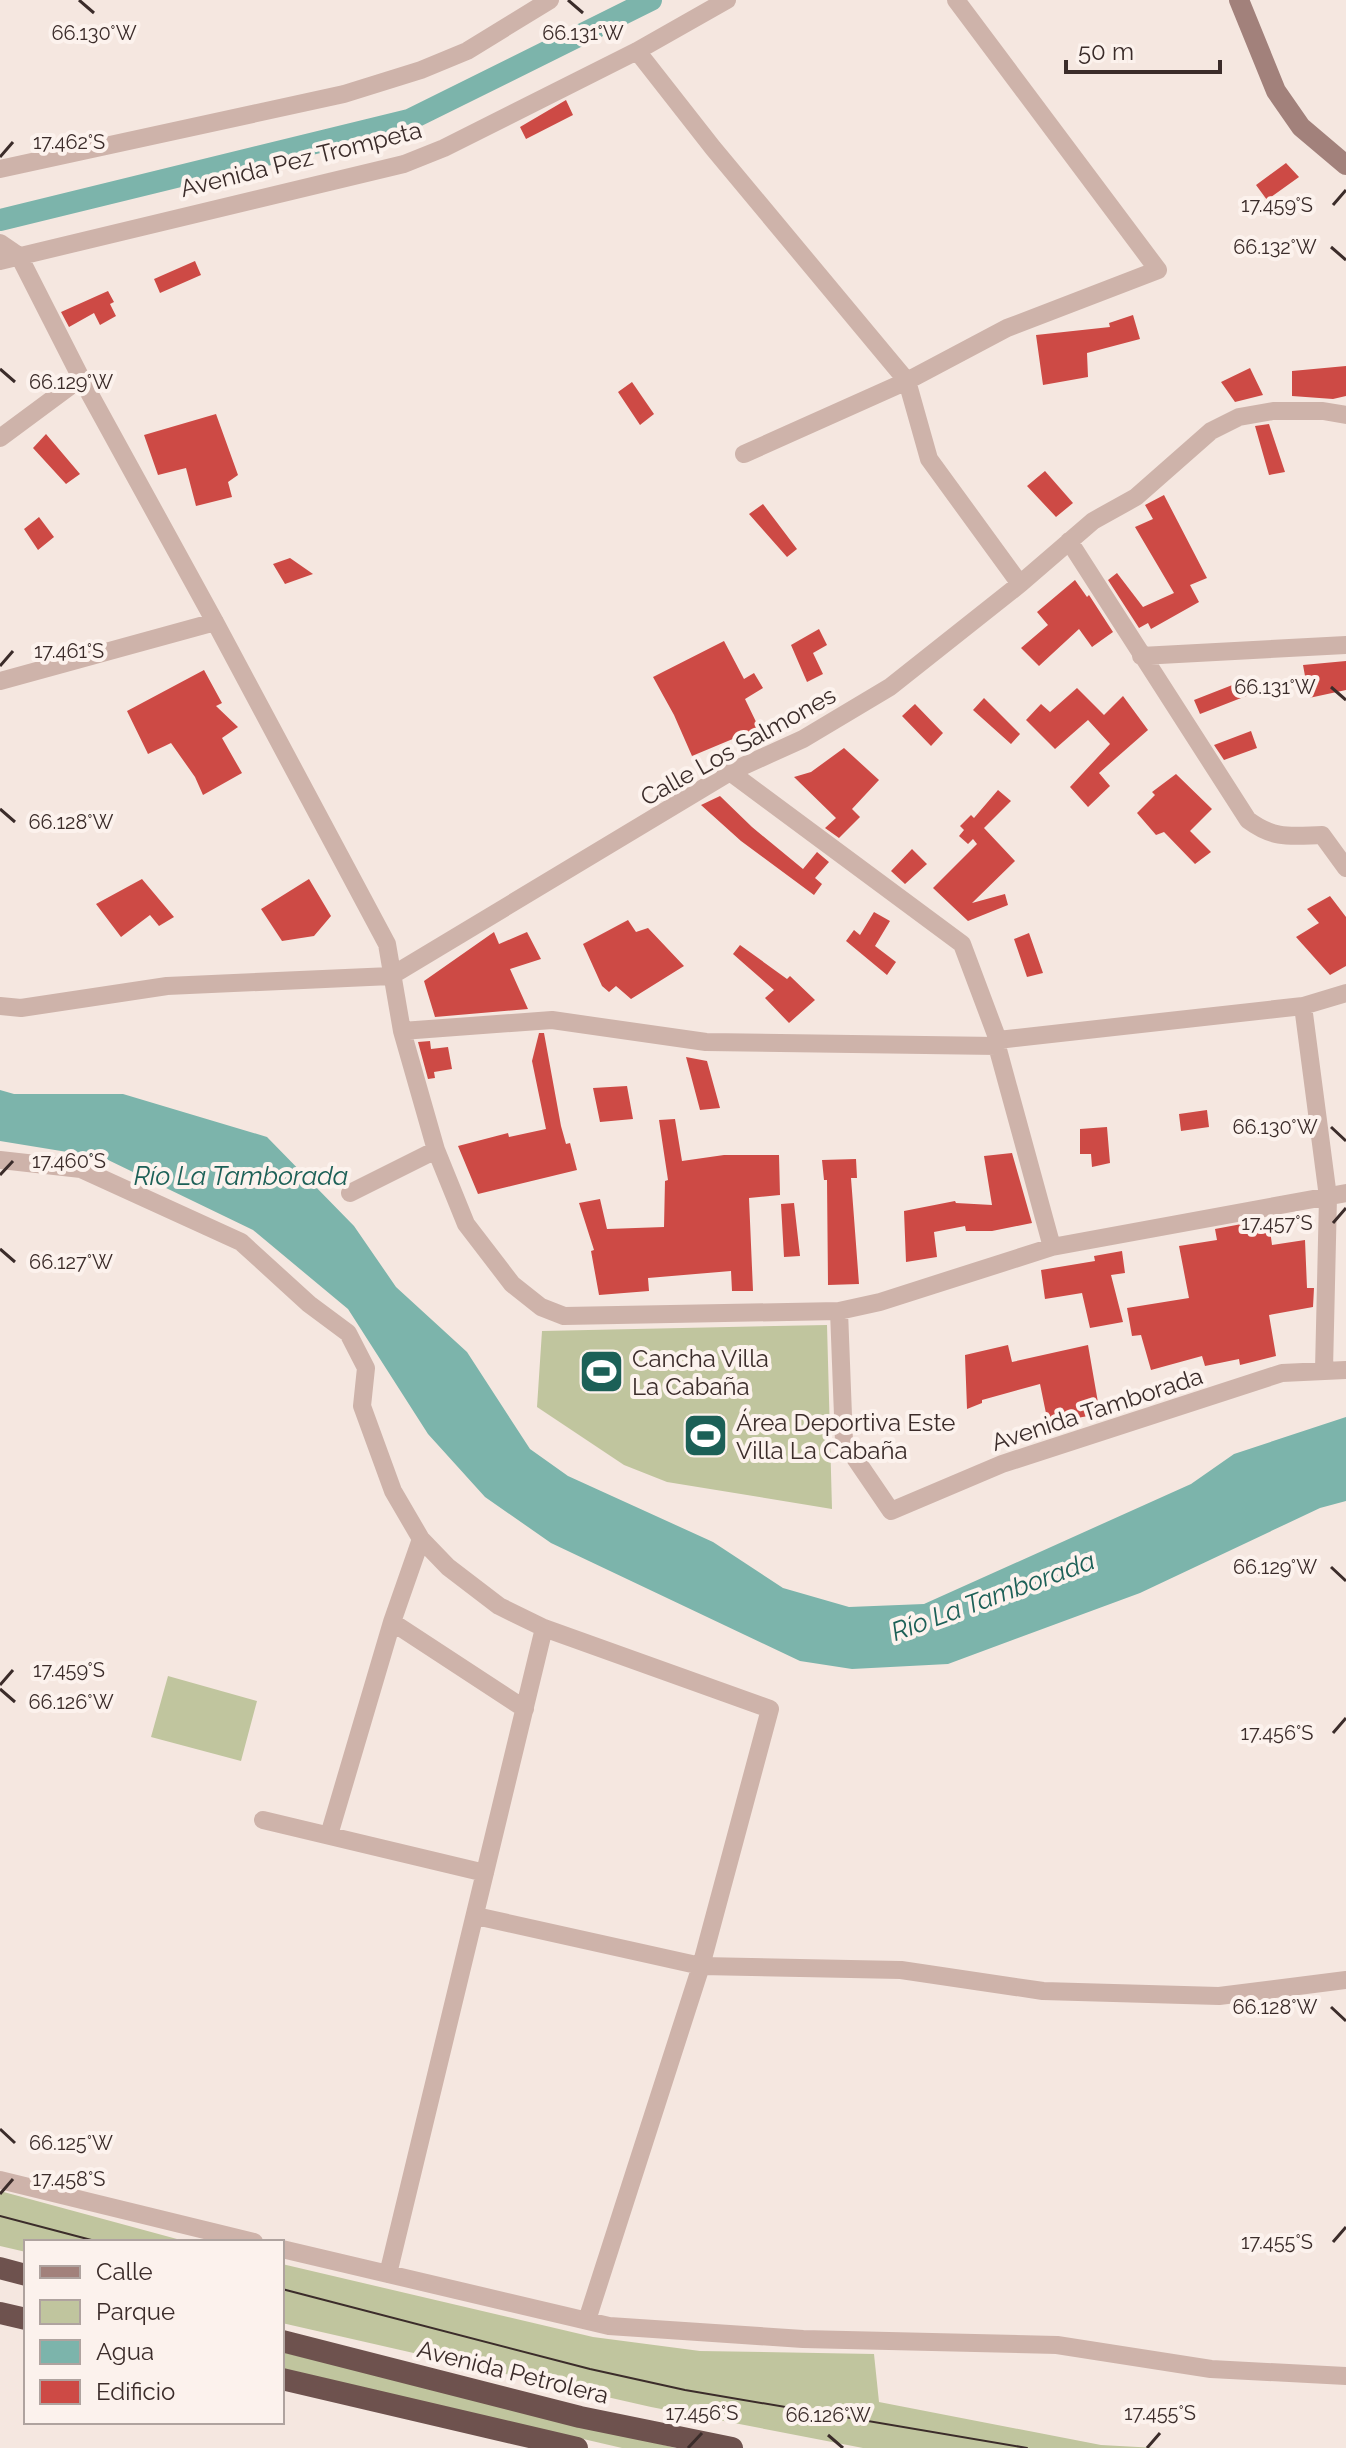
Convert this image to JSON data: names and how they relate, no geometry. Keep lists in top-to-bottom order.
{
  "streets": {
    "highway": ["Avenida Petrolera"],
    "street": ["Avenida Pez Trompeta", "Calle Los Salmones", "Avenida Tamborada"]
  },
  "water": ["Río La Tamborada"],
  "places": {
    "sports": ["Cancha Villa La Cabaña", "Área Deportiva Este Villa La Cabaña"]
  },
  "legend": [
    "Calle",
    "Parque",
    "Agua",
    "Edificio"
  ],
  "scale_bar": "50 m",
  "coordinates": [
    "66.130°W",
    "66.131°W",
    "17.462°S",
    "17.459°S",
    "66.132°W",
    "66.129°W",
    "17.461°S",
    "66.128°W",
    "17.460°S",
    "17.457°S",
    "66.127°W",
    "66.126°W",
    "17.456°S",
    "66.125°W",
    "17.458°S",
    "17.455°S"
  ]
}
